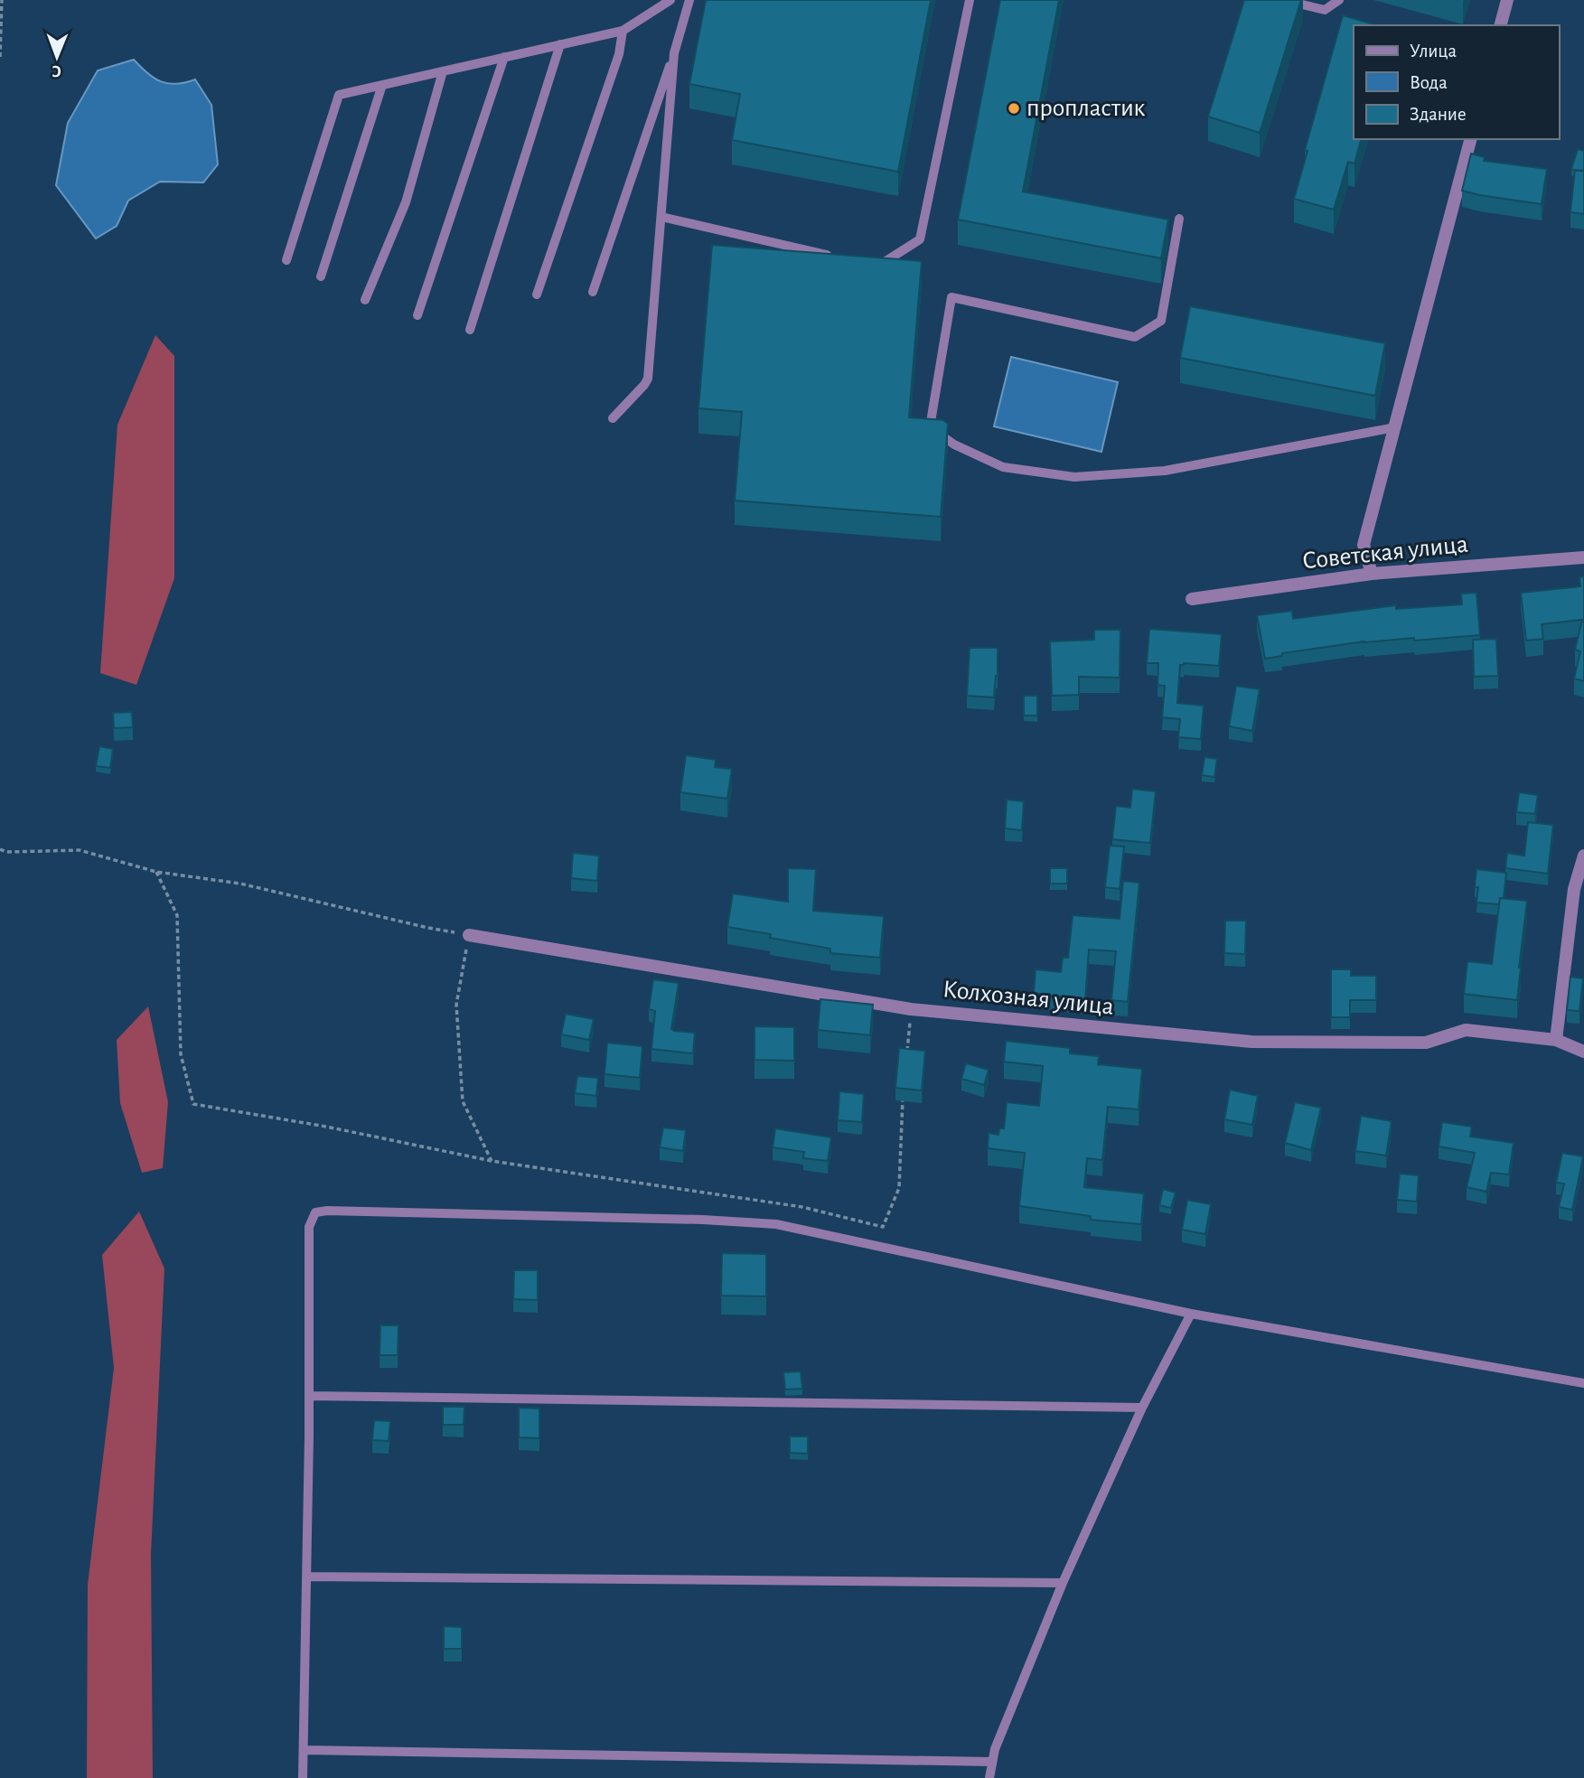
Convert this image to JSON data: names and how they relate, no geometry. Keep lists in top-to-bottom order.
{
  "streets": {
    "street": ["Советская улица", "Колхозная улица"]
  },
  "places": ["пропластик"],
  "legend": ["Улица", "Вода", "Здание"],
  "north": "bottom"
}
